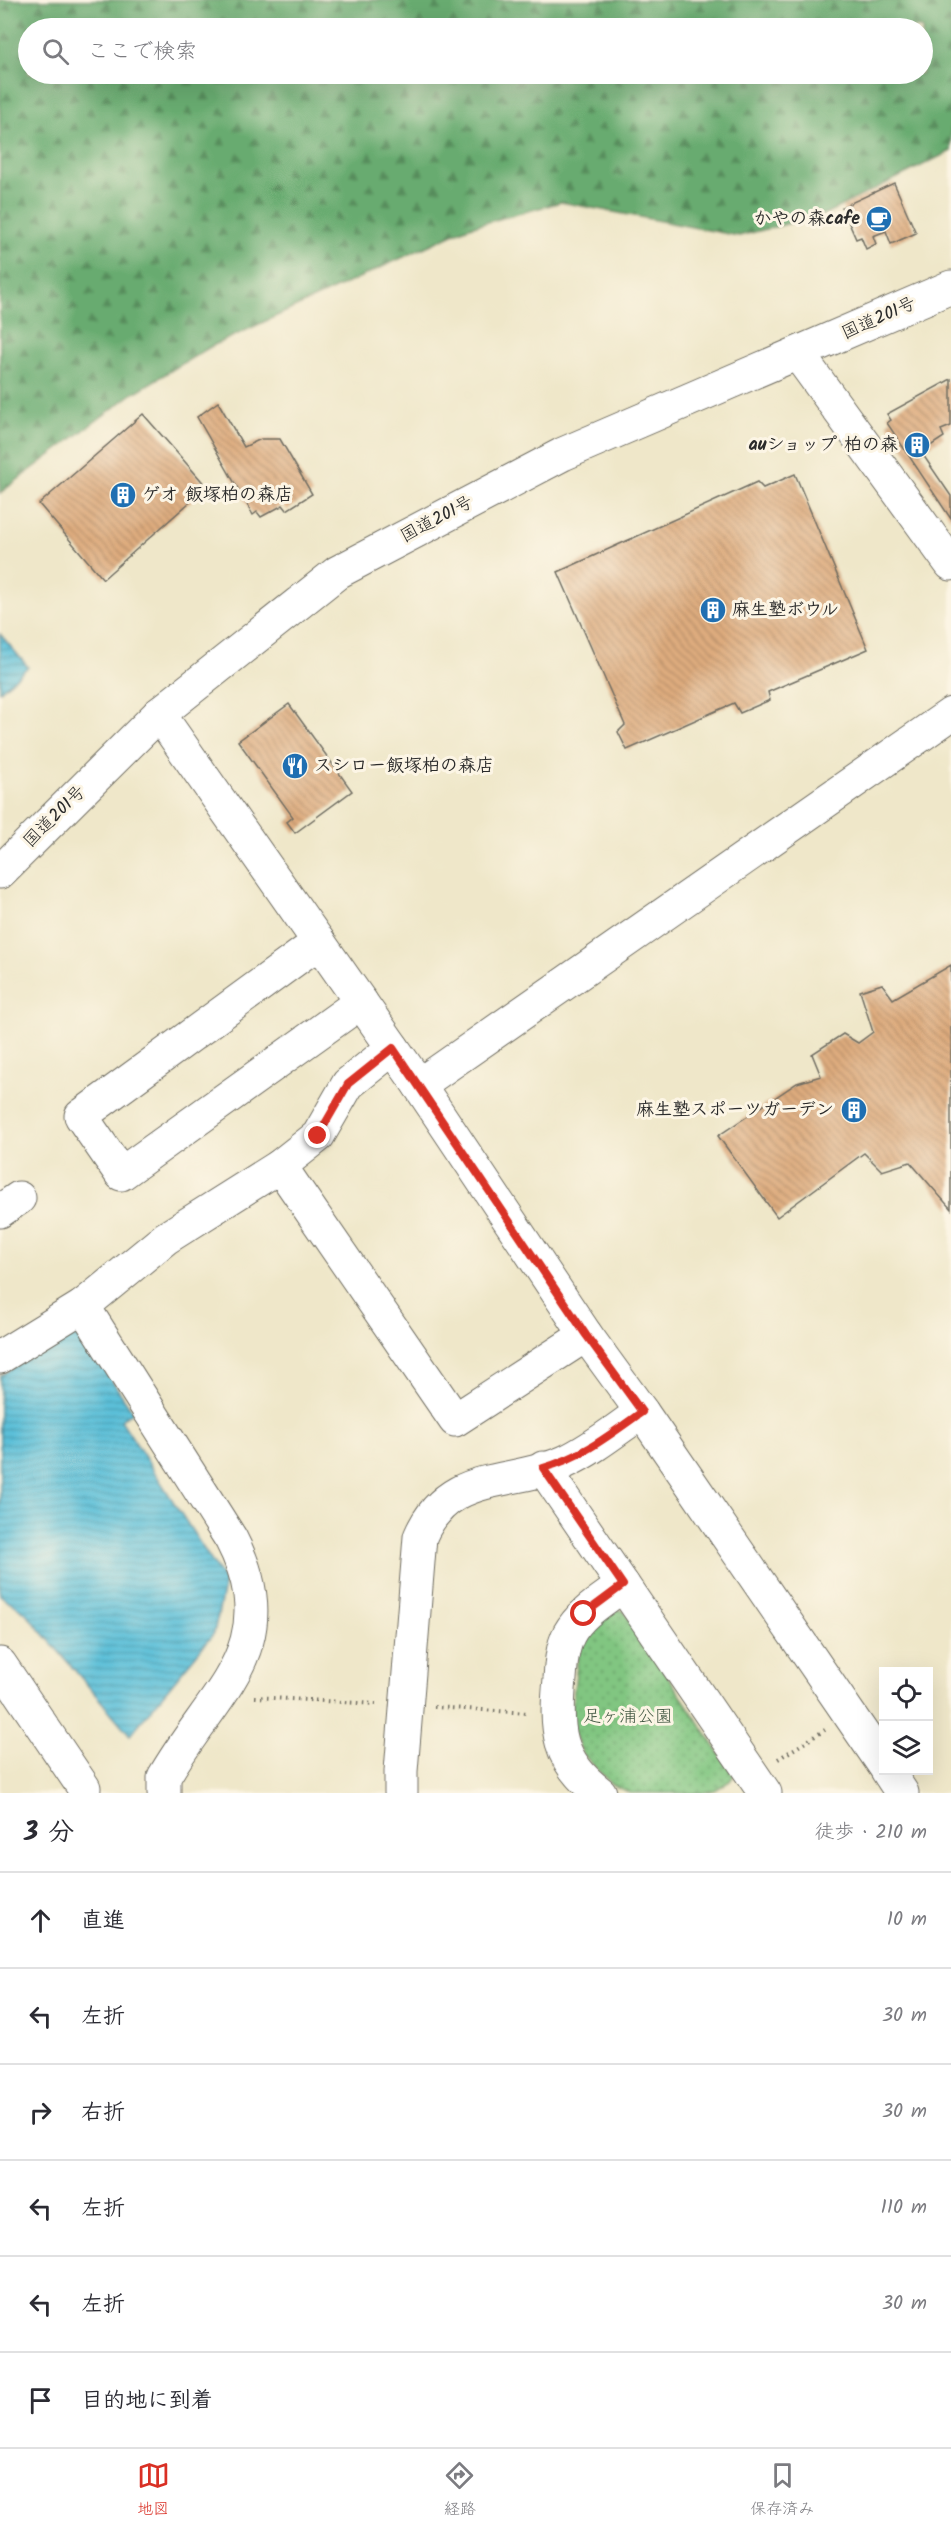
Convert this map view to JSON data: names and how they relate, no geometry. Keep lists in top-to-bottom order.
{
  "streets": {
    "main road": ["国道201号"]
  },
  "parks": ["足ヶ浦公園"],
  "places": {
    "cafe": ["かやの森cafe"],
    "building": [
      "auショップ 柏の森",
      "ゲオ 飯塚柏の森店",
      "麻生塾ボウル",
      "麻生塾スポーツガーデン"
    ],
    "restaurant": ["スシロー飯塚柏の森店"]
  },
  "page": {
    "search": "ここで検索",
    "heading": ["3 分", "徒歩 · 210 m"],
    "list": [
      ["直進", "10 m"],
      ["左折", "30 m"],
      ["右折", "30 m"],
      ["左折", "110 m"],
      ["左折", "30 m"],
      "目的地に到着"
    ],
    "nav": ["地図", "経路", "保存済み"]
  }
}
